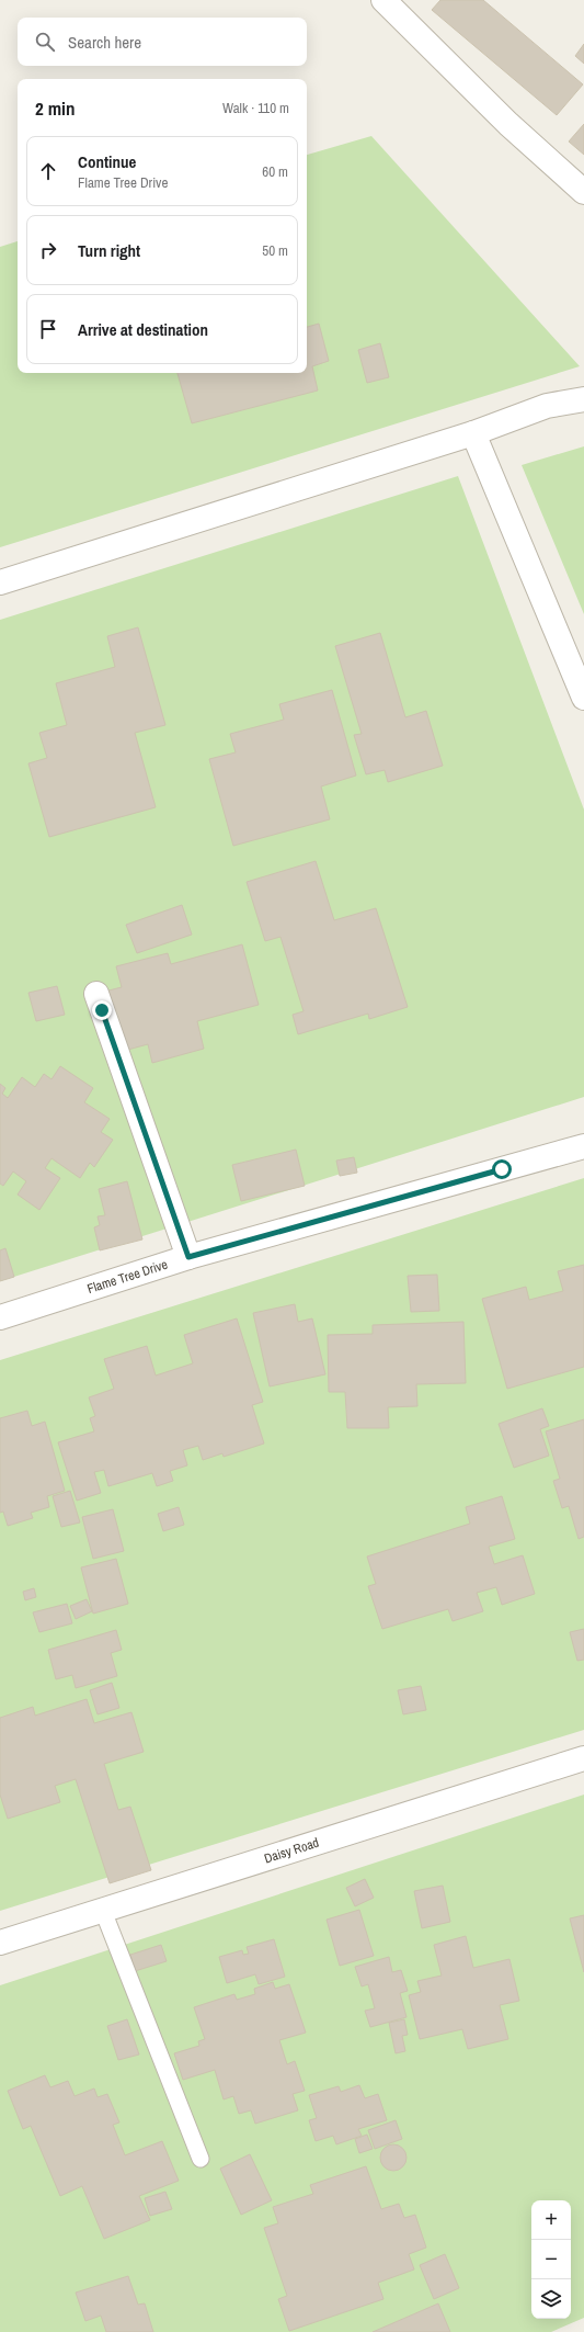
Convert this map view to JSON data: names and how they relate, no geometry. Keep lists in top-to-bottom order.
{
  "streets": {
    "street": ["Flame Tree Drive", "Daisy Road"]
  },
  "page": {
    "search": "Search here",
    "heading": ["2 min", "Walk · 110 m"],
    "list": [
      ["Continue", "Flame Tree Drive", "60 m"],
      ["Turn right", "50 m"],
      "Arrive at destination"
    ],
    "map_buttons": ["+", "−"]
  }
}
